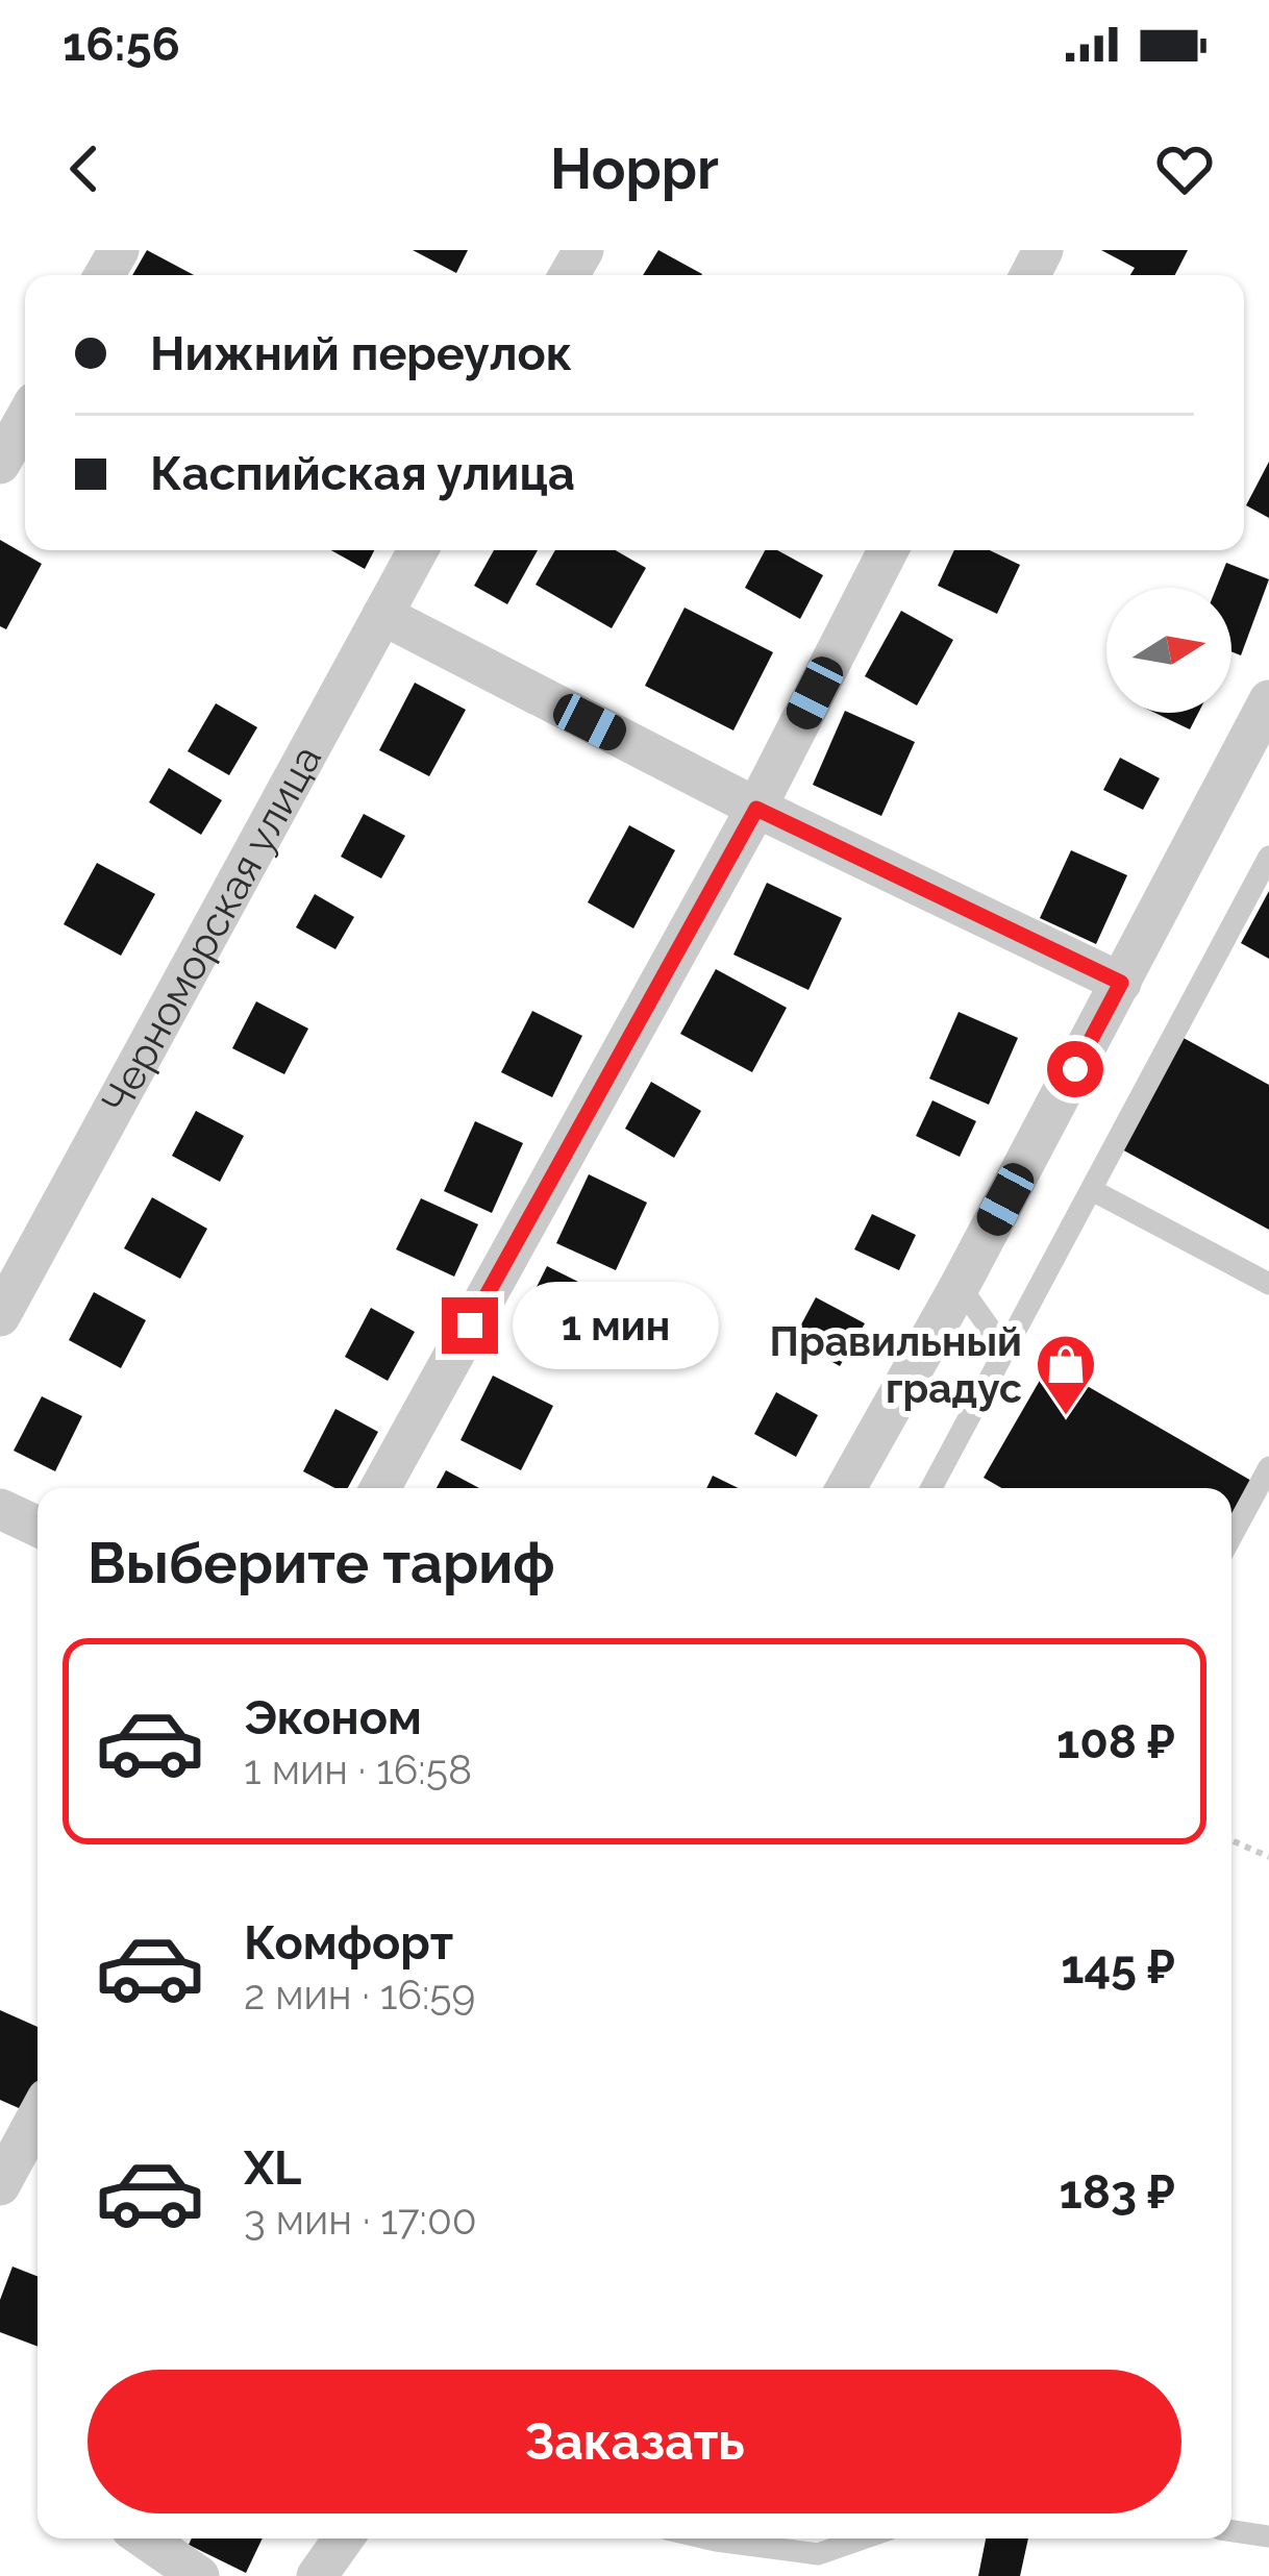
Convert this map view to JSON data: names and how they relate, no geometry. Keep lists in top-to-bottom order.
{
  "streets": {
    "street": ["Черноморская улица"]
  },
  "places": {
    "shop": ["Правильный градус"]
  },
  "north": "right",
  "page": {
    "status": "16:56",
    "header": "Hoppr",
    "banner": ["Нижний переулок", "Каспийская улица"],
    "bubble": "1 мин",
    "heading": "Выберите тариф",
    "list": [
      {
        "name": "Эконом",
        "note": "1 мин · 16:58",
        "value": "108 ₽"
      },
      {
        "name": "Комфорт",
        "note": "2 мин · 16:59",
        "value": "145 ₽"
      },
      {
        "name": "XL",
        "note": "3 мин · 17:00",
        "value": "183 ₽"
      }
    ],
    "buttons": "Заказать"
  }
}
